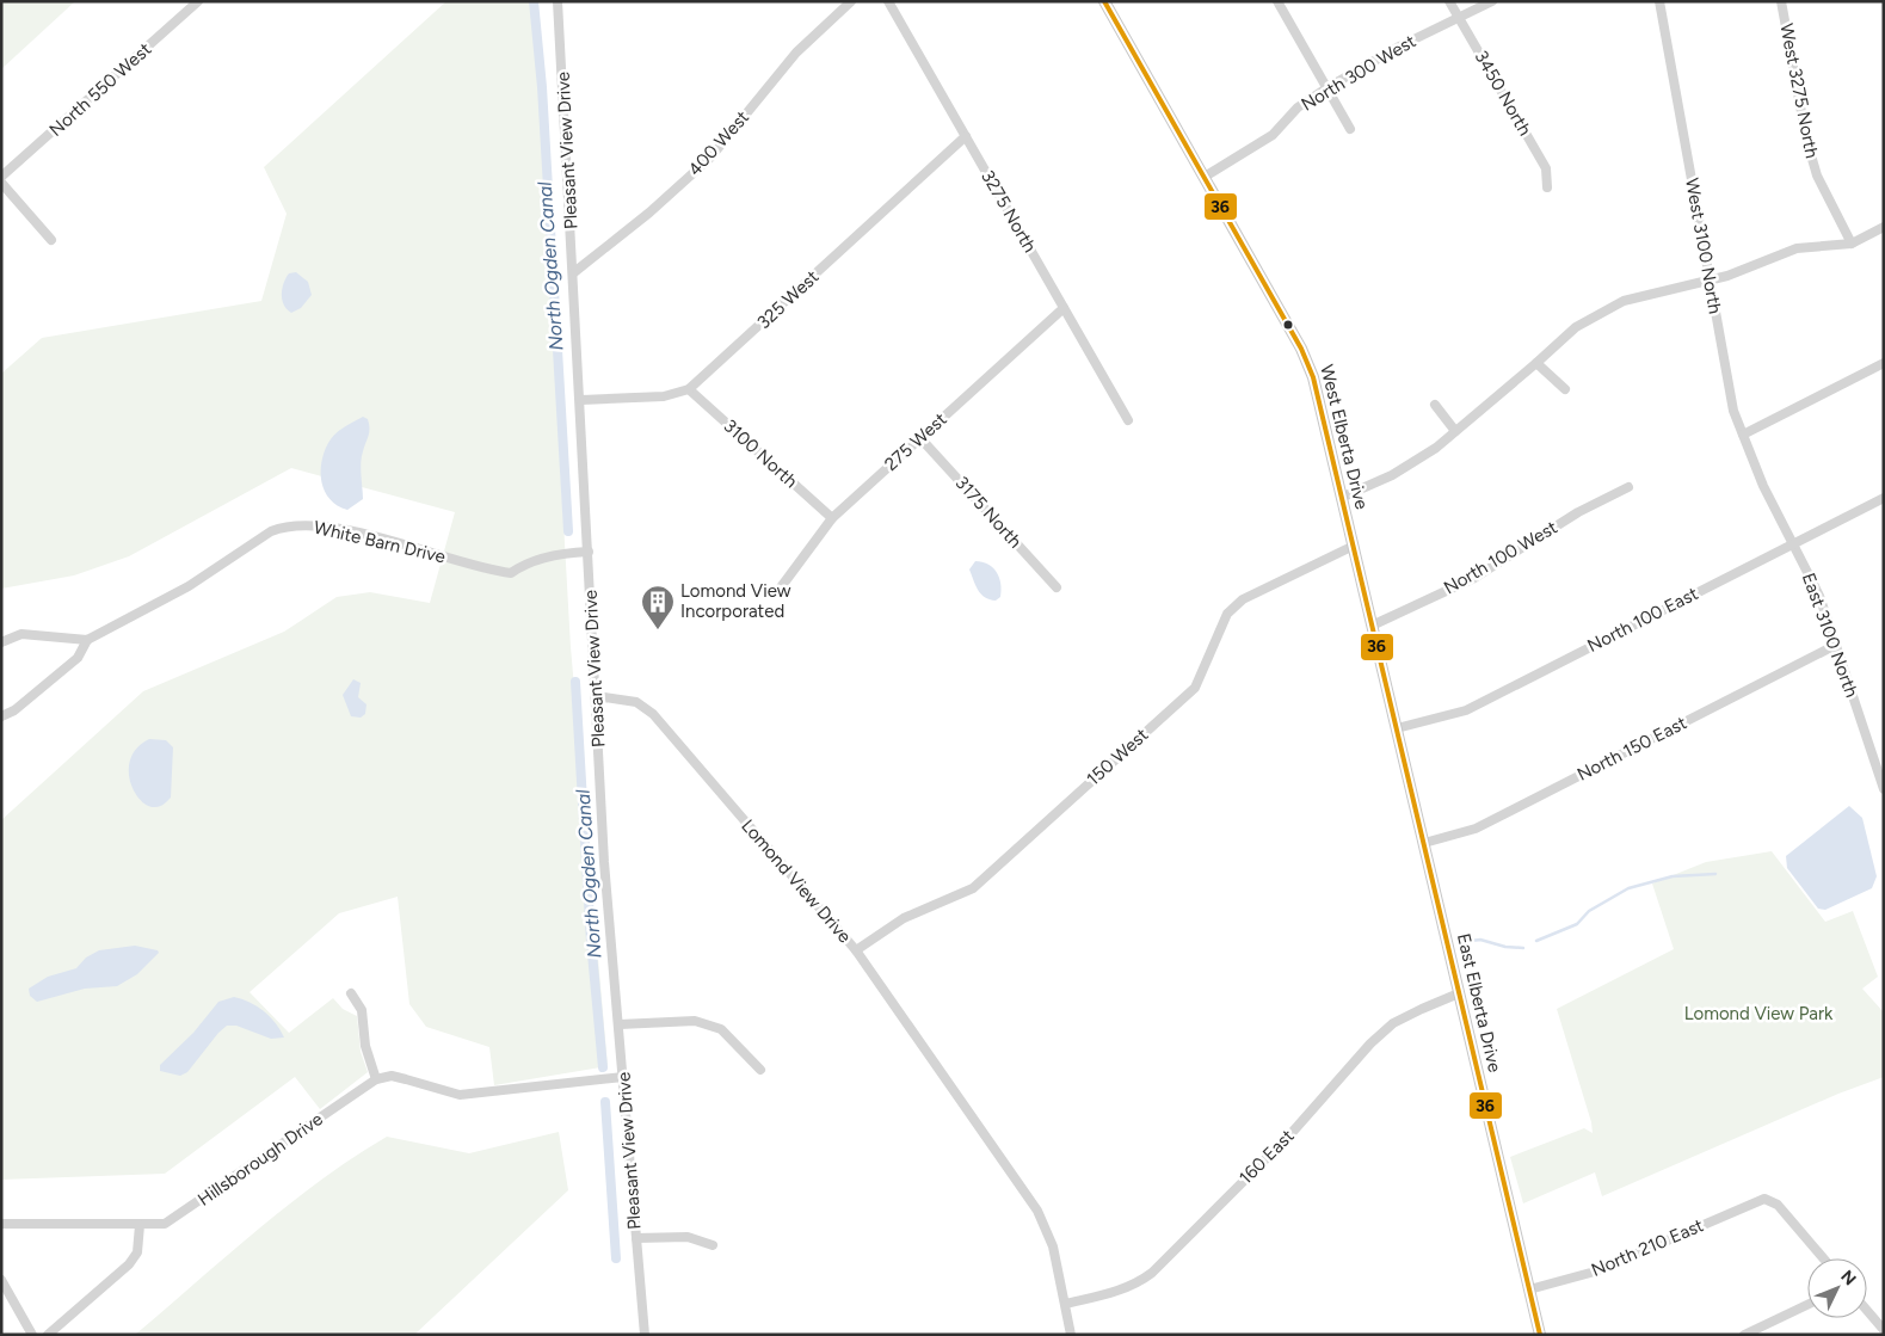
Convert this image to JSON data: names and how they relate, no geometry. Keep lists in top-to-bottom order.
{
  "streets": {
    "main road": ["West Elberta Drive", "East Elberta Drive"],
    "street": [
      "North 300 West",
      "North 550 West",
      "West 3275 North",
      "3450 North",
      "400 West",
      "Pleasant View Drive",
      "3275 North",
      "West 3100 North",
      "325 West",
      "275 West",
      "3100 North",
      "3175 North",
      "White Barn Drive",
      "North 100 West",
      "North 100 East",
      "East 3100 North",
      "North 150 East",
      "150 West",
      "Lomond View Drive",
      "160 East",
      "Hillsborough Drive",
      "North 210 East"
    ]
  },
  "crossings": [
    ["North 300 West", "3450 North"],
    ["North 300 West", "West Elberta Drive"],
    ["400 West", "Pleasant View Drive"],
    ["Pleasant View Drive", "325 West"],
    ["Pleasant View Drive", "White Barn Drive"],
    ["Pleasant View Drive", "Lomond View Drive"],
    ["3275 North", "325 West"],
    ["3275 North", "275 West"],
    ["West 3100 North", "East 3100 North"],
    ["325 West", "3100 North"],
    ["West Elberta Drive", "North 100 West"],
    ["West Elberta Drive", "150 West"],
    ["West Elberta Drive", "East Elberta Drive"],
    ["275 West", "3100 North"],
    ["275 West", "3175 North"],
    ["North 100 East", "East 3100 North"],
    ["North 100 East", "East Elberta Drive"],
    ["East 3100 North", "North 150 East"],
    ["North 150 East", "East Elberta Drive"],
    ["150 West", "Lomond View Drive"],
    ["Lomond View Drive", "160 East"],
    ["East Elberta Drive", "160 East"],
    ["East Elberta Drive", "North 210 East"]
  ],
  "water": ["North Ogden Canal"],
  "parks": ["Lomond View Park"],
  "places": {
    "building": ["Lomond View Incorporated"]
  },
  "lines": ["transit line 36"],
  "north": "top right"
}
